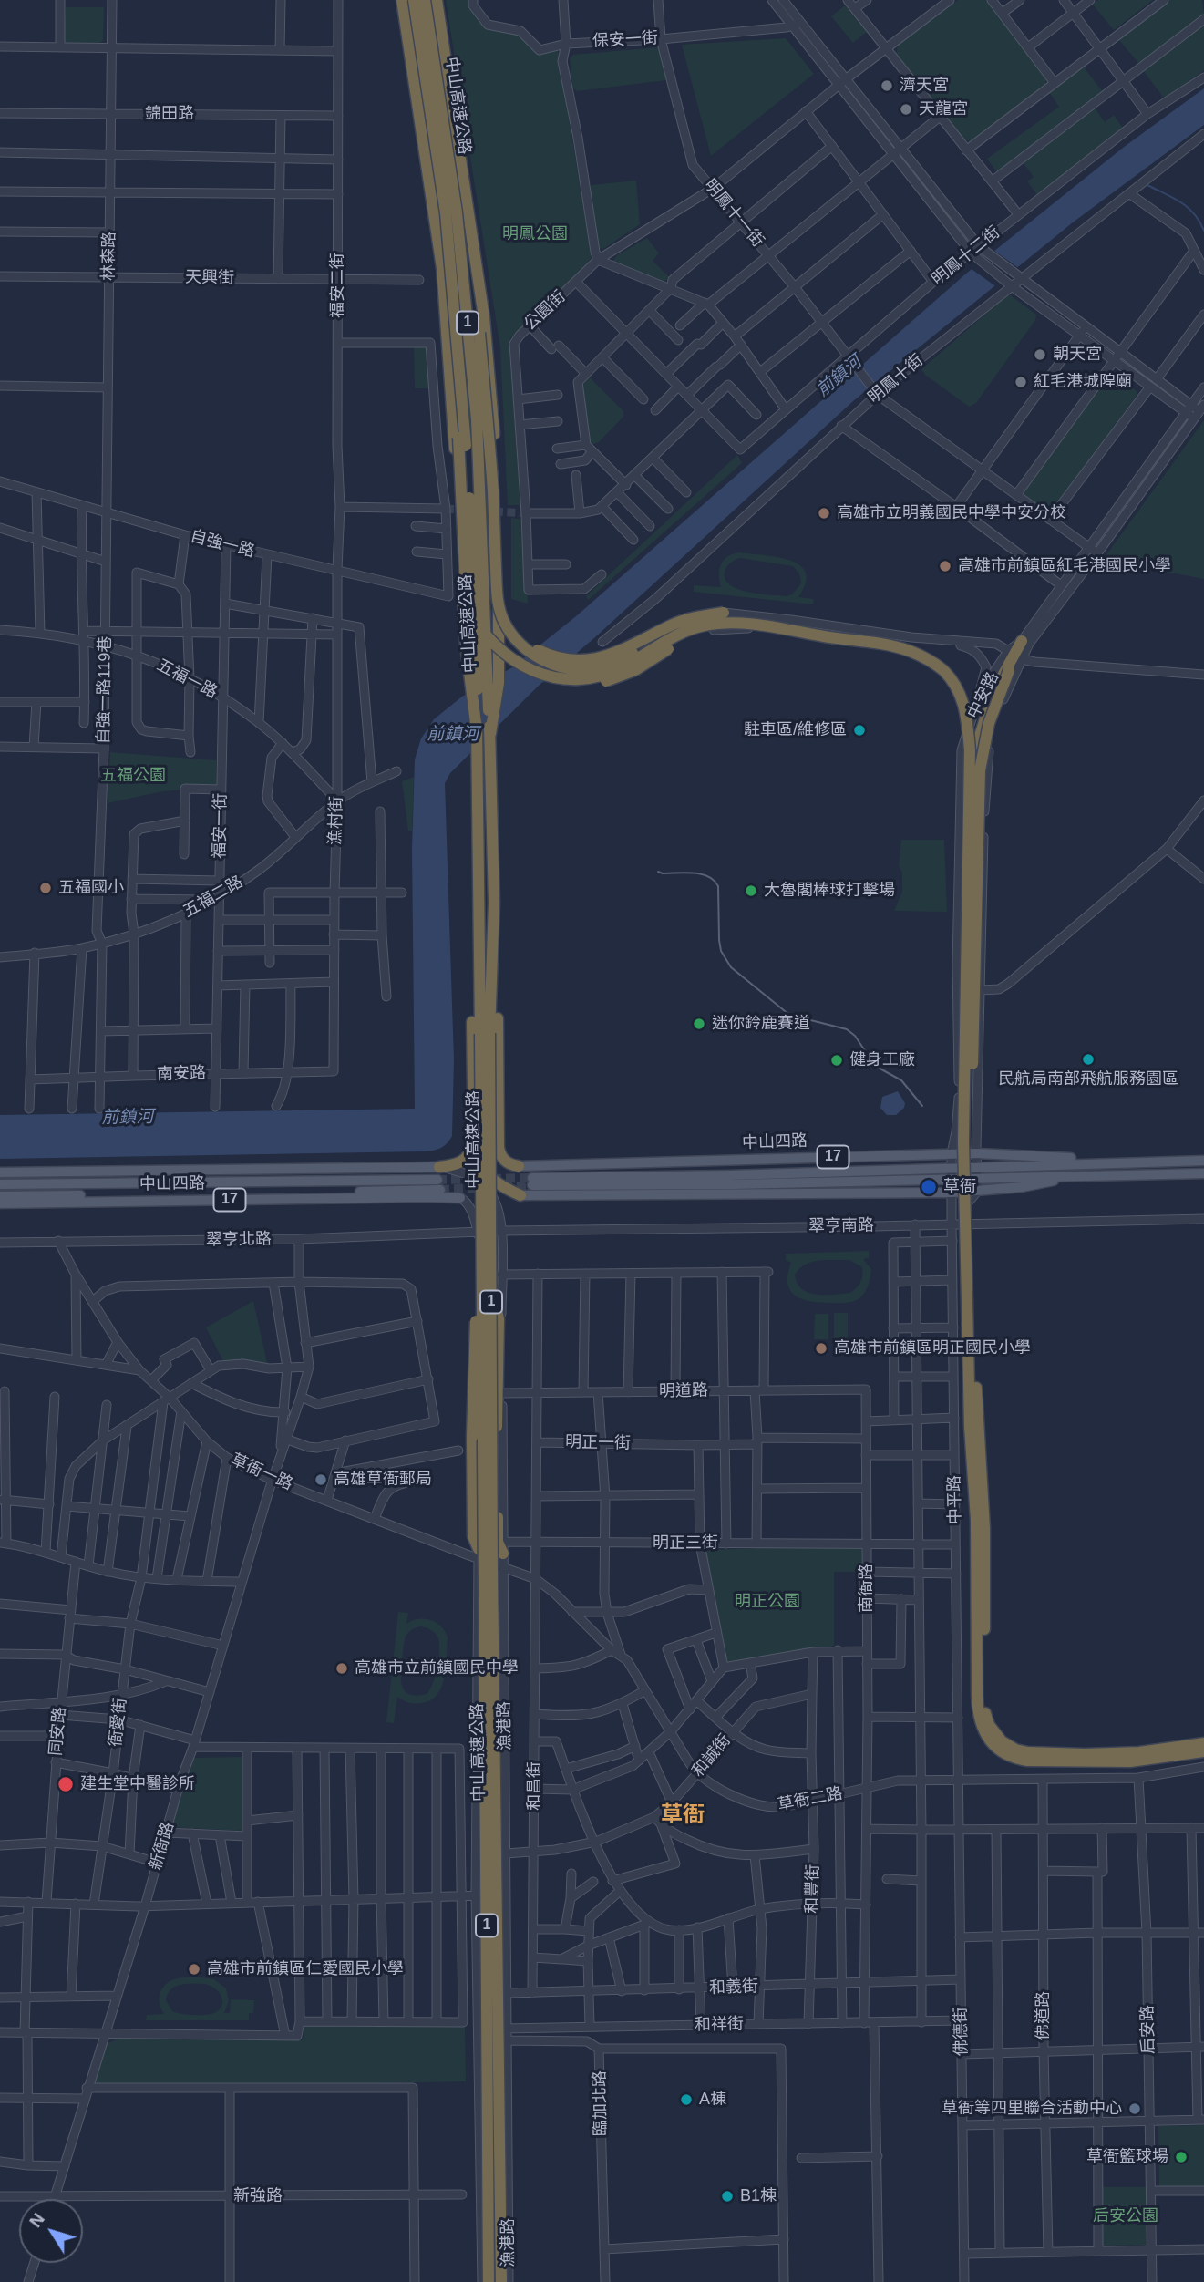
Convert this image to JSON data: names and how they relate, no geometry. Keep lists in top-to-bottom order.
{
  "streets": {
    "highway": ["中山高速公路", "1"],
    "main road": ["中山四路", "17"],
    "street": [
      "保安一街",
      "錦田路",
      "明鳳十一街",
      "林森路",
      "明鳳十二街",
      "天興街",
      "福安二街",
      "公園街",
      "明鳳十街",
      "自強一路",
      "五福一路",
      "自強一路119巷",
      "中安路",
      "漁村街",
      "福安一街",
      "五福二路",
      "南安路",
      "翠亨南路",
      "翠亨北路",
      "明道路",
      "明正一街",
      "草衙一路",
      "中平路",
      "明正三街",
      "南衙路",
      "衙愛街",
      "漁港路",
      "同安路",
      "和誠街",
      "和昌街",
      "草衙二路",
      "新衙路",
      "和豐街",
      "和義街",
      "佛道路",
      "和祥街",
      "后安路",
      "佛德街",
      "臨加北路",
      "新強路"
    ]
  },
  "crossings": [
    ["保安一街", "明鳳十一街"],
    ["中山高速公路", "漁港路"],
    ["錦田路", "林森路"],
    ["錦田路", "福安二街"],
    ["明鳳十一街", "明鳳十二街"],
    ["明鳳十一街", "公園街"],
    ["明鳳十一街", "明鳳十街"],
    ["林森路", "天興街"],
    ["林森路", "自強一路"],
    ["林森路", "自強一路119巷"],
    ["天興街", "福安二街"],
    ["福安二街", "自強一路"],
    ["福安二街", "漁村街"],
    ["自強一路", "自強一路119巷"],
    ["自強一路", "漁村街"],
    ["自強一路", "福安一街"],
    ["五福一路", "自強一路119巷"],
    ["五福一路", "漁村街"],
    ["五福一路", "福安一街"],
    ["五福一路", "五福二路"],
    ["自強一路119巷", "五福二路"],
    ["中安路", "中山四路"],
    ["中安路", "翠亨南路"],
    ["中安路", "中平路"],
    ["漁村街", "五福二路"],
    ["漁村街", "南安路"],
    ["福安一街", "五福二路"],
    ["福安一街", "南安路"],
    ["五福二路", "南安路"],
    ["中山四路", "漁港路"],
    ["翠亨南路", "翠亨北路"],
    ["翠亨南路", "中平路"],
    ["翠亨南路", "漁港路"],
    ["翠亨北路", "草衙一路"],
    ["翠亨北路", "漁港路"],
    ["明道路", "南衙路"],
    ["明道路", "漁港路"],
    ["明正一街", "南衙路"],
    ["草衙一路", "衙愛街"],
    ["草衙一路", "漁港路"],
    ["草衙一路", "草衙二路"],
    ["草衙一路", "新衙路"],
    ["中平路", "明正三街"],
    ["中平路", "草衙二路"],
    ["中平路", "佛德街"],
    ["明正三街", "南衙路"],
    ["明正三街", "漁港路"],
    ["南衙路", "草衙二路"],
    ["南衙路", "和義街"],
    ["南衙路", "和祥街"],
    ["漁港路", "和誠街"],
    ["漁港路", "草衙二路"],
    ["漁港路", "和義街"],
    ["漁港路", "和祥街"],
    ["漁港路", "臨加北路"],
    ["和誠街", "和昌街"],
    ["和誠街", "草衙二路"],
    ["和誠街", "和豐街"],
    ["和昌街", "草衙二路"],
    ["和昌街", "和義街"],
    ["草衙二路", "佛道路"],
    ["草衙二路", "后安路"],
    ["草衙二路", "佛德街"],
    ["新衙路", "新強路"],
    ["和豐街", "和義街"],
    ["和豐街", "和祥街"],
    ["和義街", "佛德街"],
    ["和祥街", "佛德街"]
  ],
  "districts": ["草衙"],
  "water": ["前鎮河"],
  "parks": [
    "明鳳公園",
    "五福公園",
    "明正公園",
    "后安公園"
  ],
  "places": [
    "濟天宮",
    "天龍宮",
    "朝天宮",
    "紅毛港城隍廟",
    "高雄市立明義國民中學中安分校",
    "高雄市前鎮區紅毛港國民小學",
    "駐車區/維修區",
    "五福國小",
    "大魯閣棒球打擊場",
    "迷你鈴鹿賽道",
    "民航局南部飛航服務園區",
    "健身工廠",
    "草衙",
    "高雄市前鎮區明正國民小學",
    "高雄草衙郵局",
    "高雄市立前鎮國民中學",
    "建生堂中醫診所",
    "高雄市前鎮區仁愛國民小學",
    "A棟",
    "草衙等四里聯合活動中心",
    "草衙籃球場",
    "B1棟"
  ],
  "north": "top left"
}
